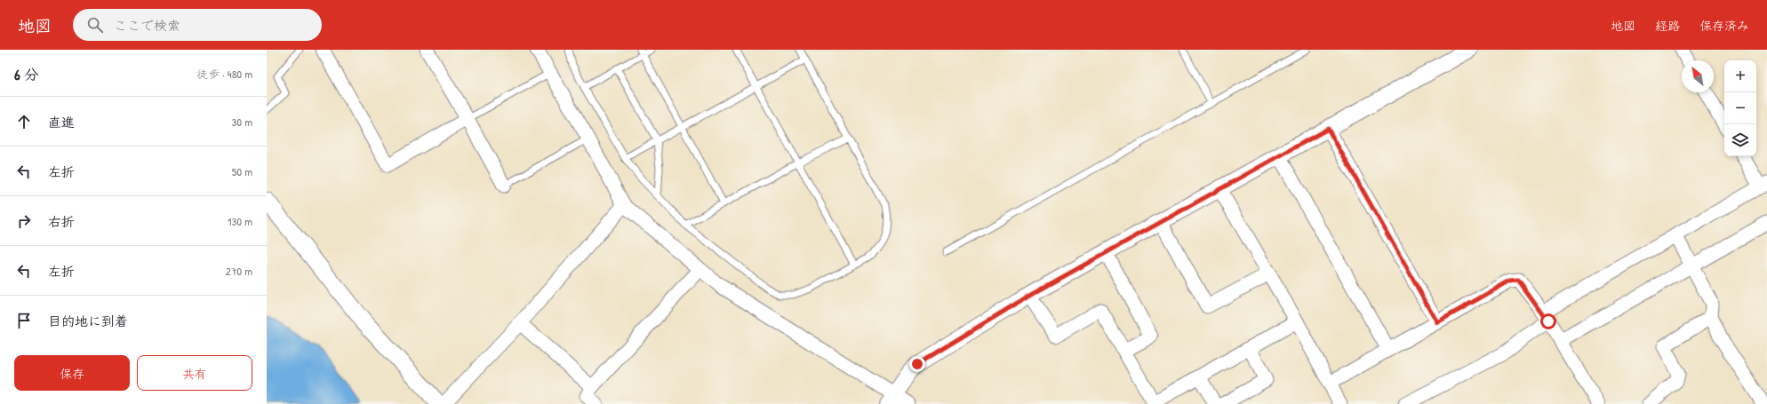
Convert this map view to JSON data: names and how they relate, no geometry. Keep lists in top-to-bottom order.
{
  "north": "top left",
  "page": {
    "header": "地図",
    "search": "ここで検索",
    "nav": ["地図", "経路", "保存済み"],
    "heading": ["6 分", "徒歩 · 480 m"],
    "map_buttons": ["+", "−"],
    "list": [
      ["直進", "30 m"],
      ["左折", "50 m"],
      ["右折", "130 m"],
      ["左折", "270 m"],
      "目的地に到着"
    ],
    "buttons": ["保存", "共有"]
  }
}
